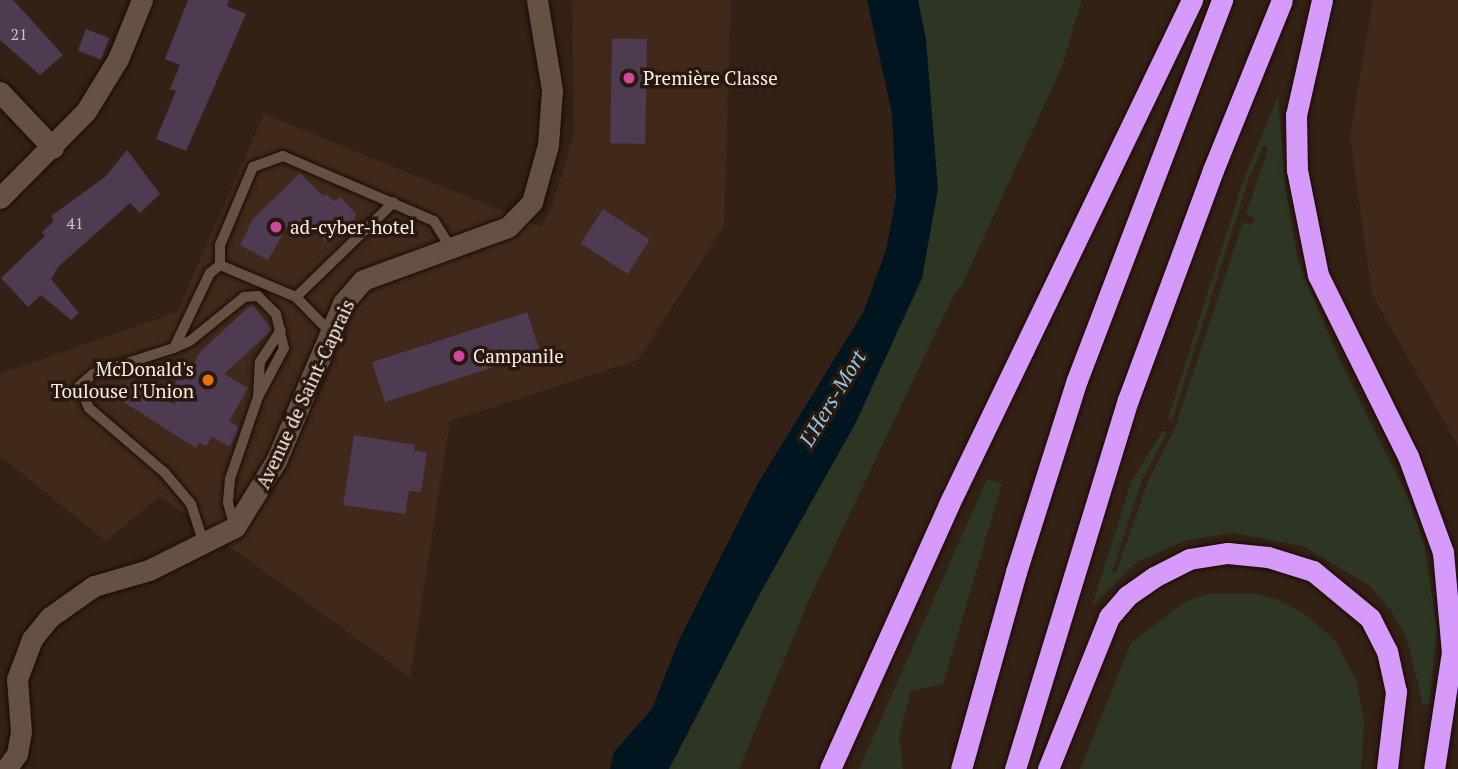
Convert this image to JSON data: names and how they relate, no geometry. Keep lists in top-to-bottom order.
{
  "streets": {
    "street": ["Avenue de Saint-Caprais"]
  },
  "water": ["L'Hers-Mort"],
  "places": [
    "Première Classe",
    "ad-cyber-hotel",
    "Campanile",
    "McDonald's Toulouse l'Union"
  ],
  "house_numbers": ["21", "41"]
}
